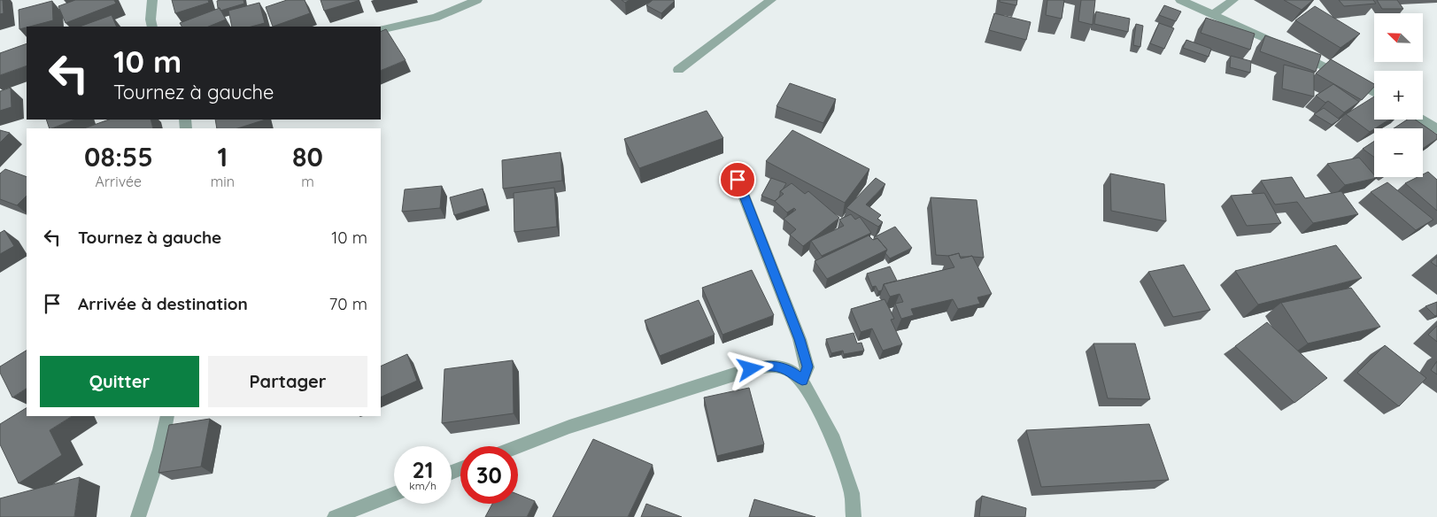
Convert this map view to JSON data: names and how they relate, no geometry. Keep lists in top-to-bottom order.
{
  "north": "top left",
  "page": {
    "map_buttons": ["+", "−"],
    "turn": ["10 m", "Tournez à gauche"],
    "eta": [
      "08:55",
      "Arrivée",
      "1",
      "min",
      "80",
      "m"
    ],
    "list": [
      {
        "name": "Tournez à gauche",
        "value": "10 m"
      },
      {
        "name": "Arrivée à destination",
        "value": "70 m"
      }
    ],
    "buttons": ["Quitter", "Partager"],
    "speed": "21 km/h",
    "limit": "30"
  }
}
